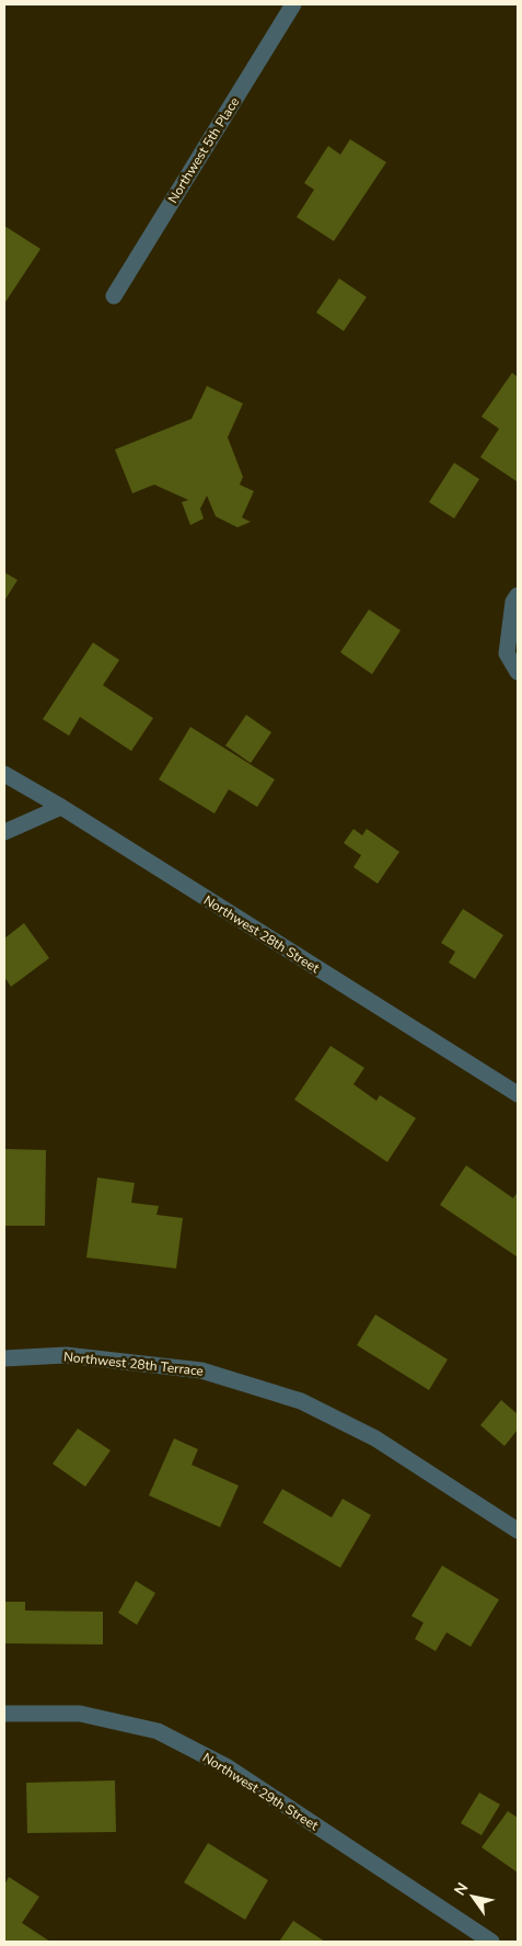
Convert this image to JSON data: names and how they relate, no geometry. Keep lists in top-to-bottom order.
{
  "streets": {
    "street": [
      "Northwest 5th Place",
      "Northwest 28th Street",
      "Northwest 28th Terrace",
      "Northwest 29th Street"
    ]
  },
  "north": "top left"
}
